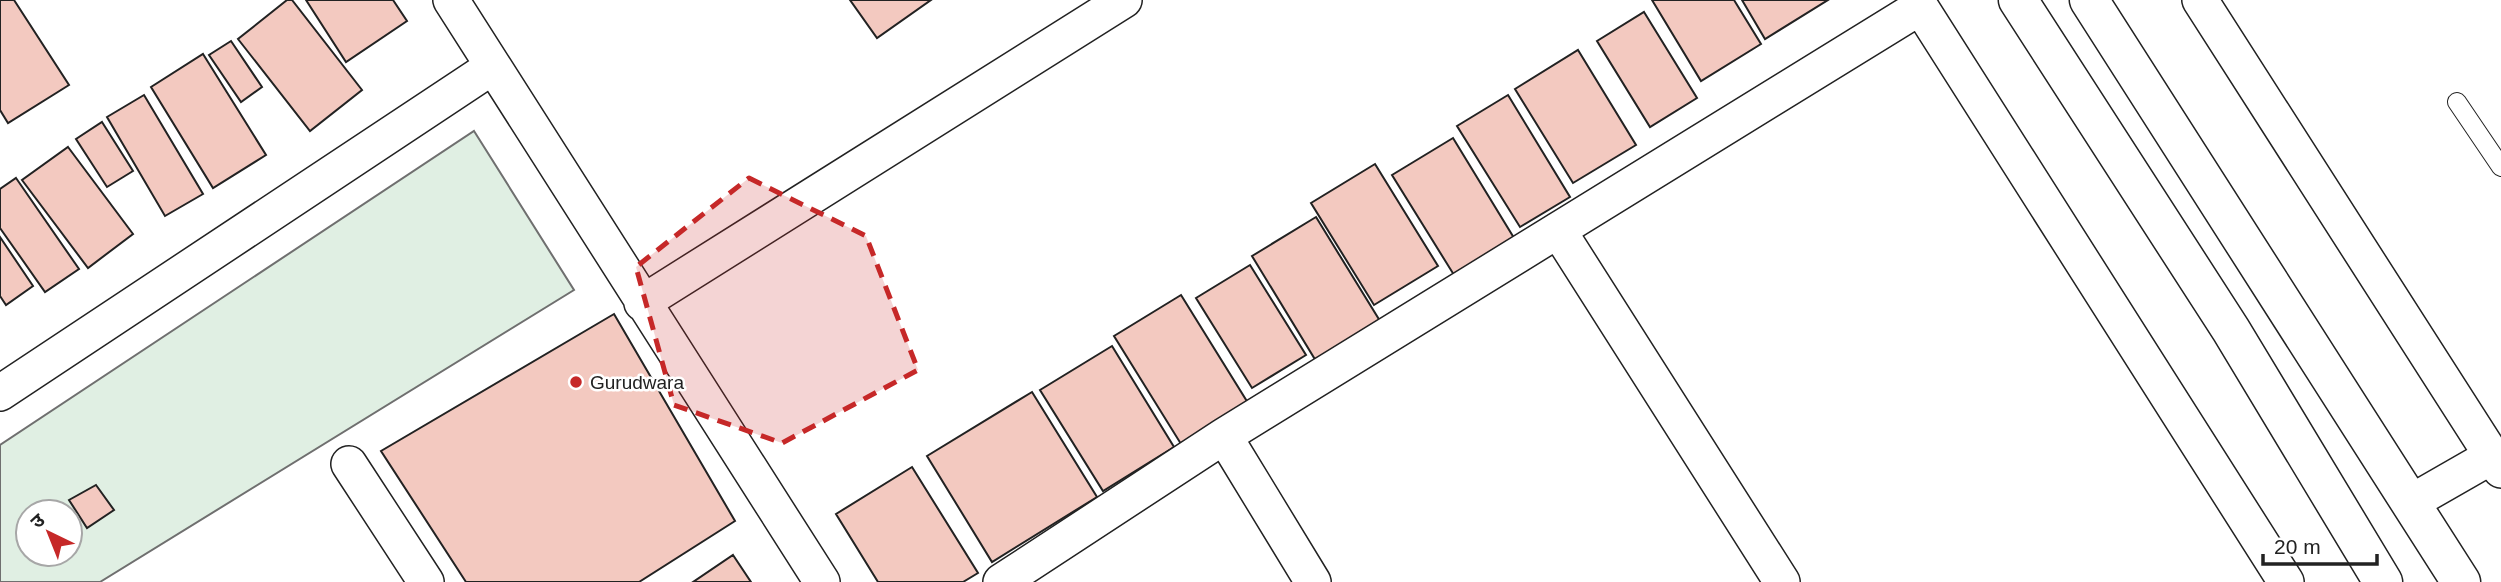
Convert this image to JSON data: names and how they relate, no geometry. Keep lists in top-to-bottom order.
{
  "places": ["Gurudwara"],
  "scale_bar": "20 m",
  "north": "top left"
}
